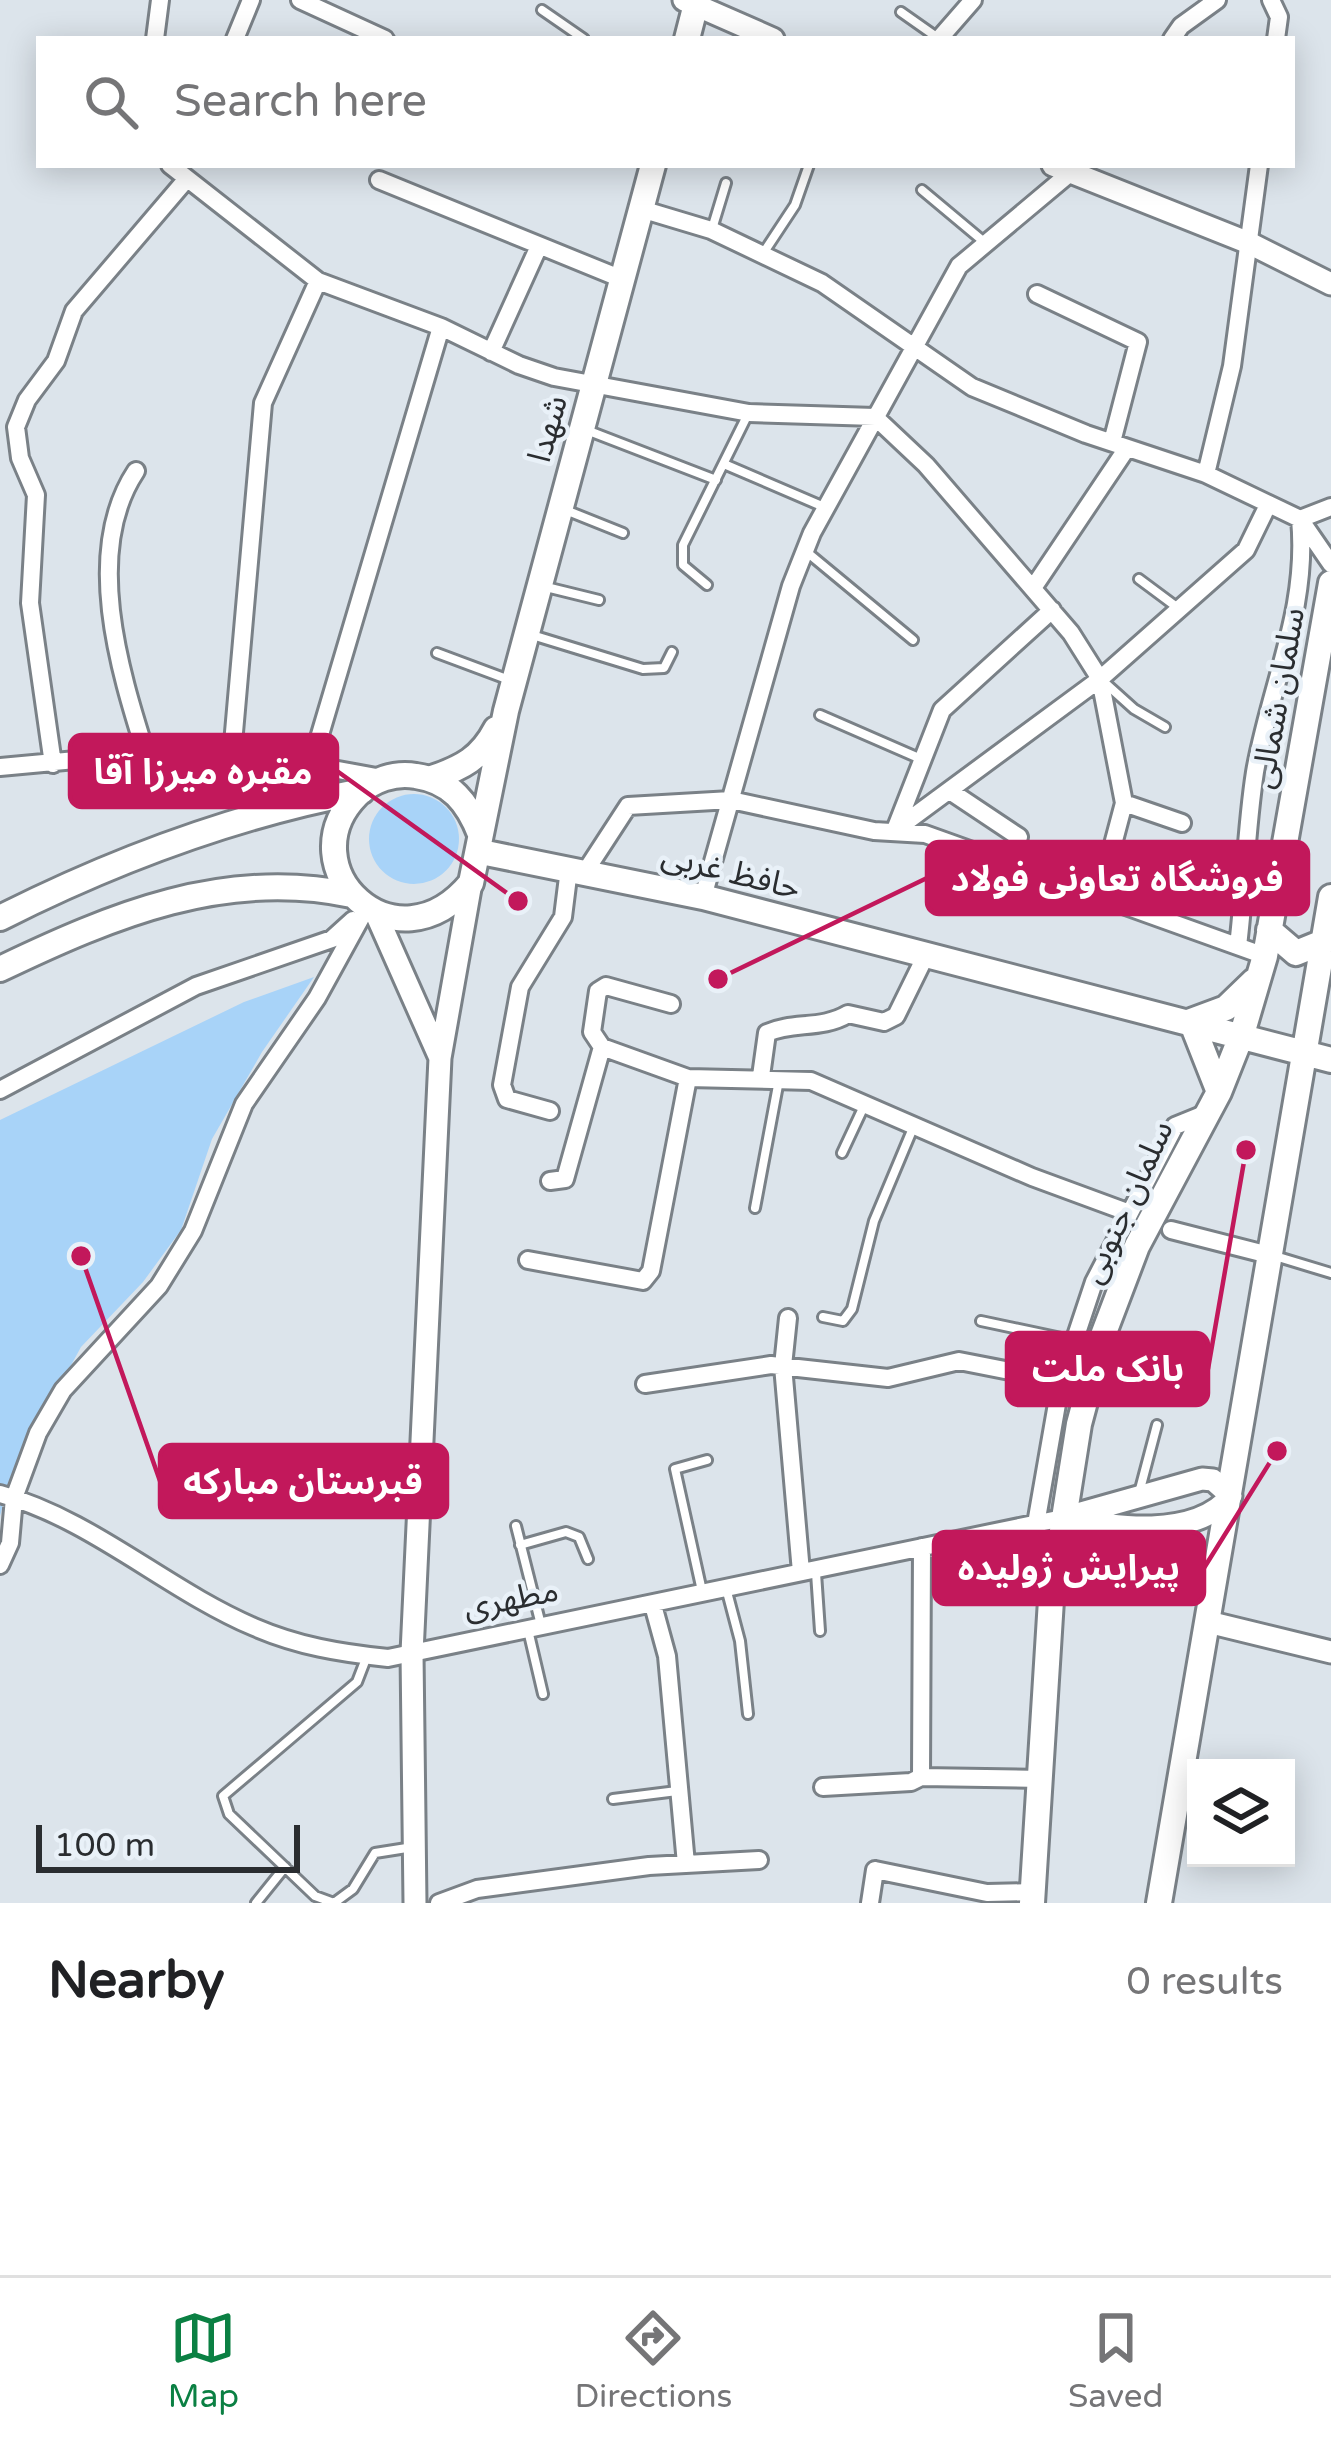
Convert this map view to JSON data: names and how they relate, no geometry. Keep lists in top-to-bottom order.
{
  "streets": {
    "main road": [
      "شهدا",
      "سلمان شمالی",
      "حافظ غربی",
      "سلمان جنوبی"
    ],
    "street": ["مطهری"]
  },
  "crossings": [
    ["شهدا", "حافظ غربی"],
    ["سلمان شمالی", "حافظ غربی"],
    ["سلمان شمالی", "سلمان جنوبی"],
    ["حافظ غربی", "سلمان جنوبی"],
    ["سلمان جنوبی", "مطهری"]
  ],
  "places": [
    "مقبره میرزا آقا",
    "فروشگاه تعاونی فولاد",
    "بانک ملت",
    "قبرستان مبارکه",
    "پیرایش ژولیده"
  ],
  "scale_bar": "100 m",
  "page": {
    "search": "Search here",
    "scale": "100 m",
    "heading": ["Nearby", "0 results"],
    "nav": ["Map", "Directions", "Saved"]
  }
}
